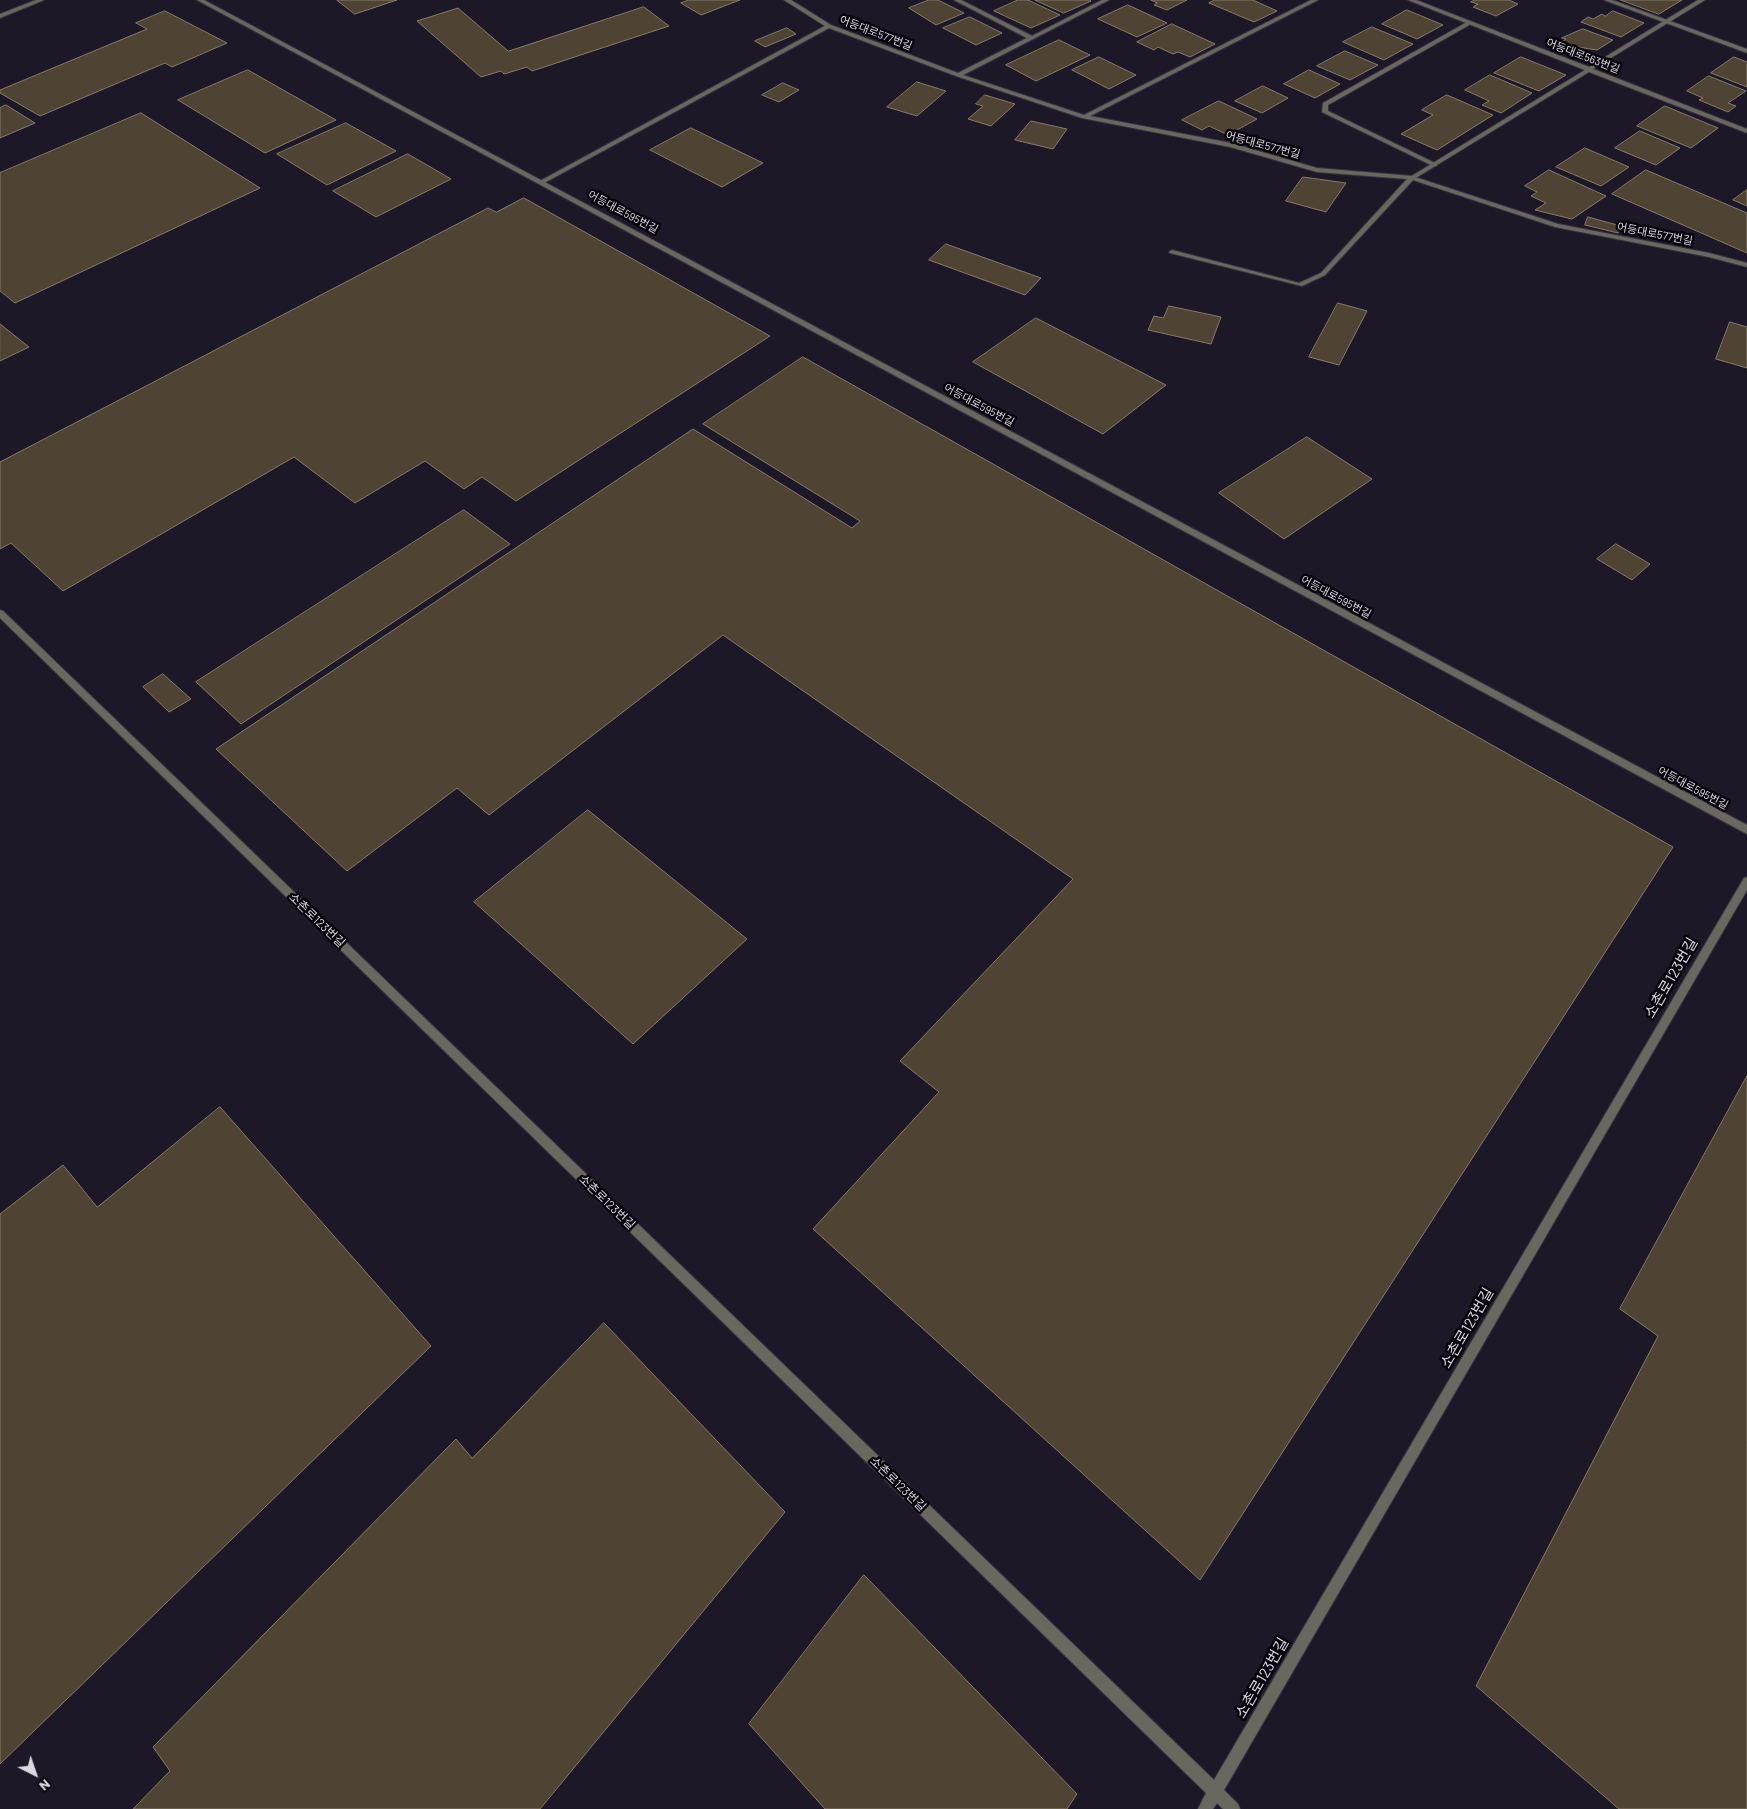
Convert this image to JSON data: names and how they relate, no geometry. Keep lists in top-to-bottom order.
{
  "streets": {
    "street": [
      "어등대로577번길",
      "어등대로563번길",
      "어등대로595번길",
      "소촌로123번길"
    ]
  },
  "north": "bottom right"
}
